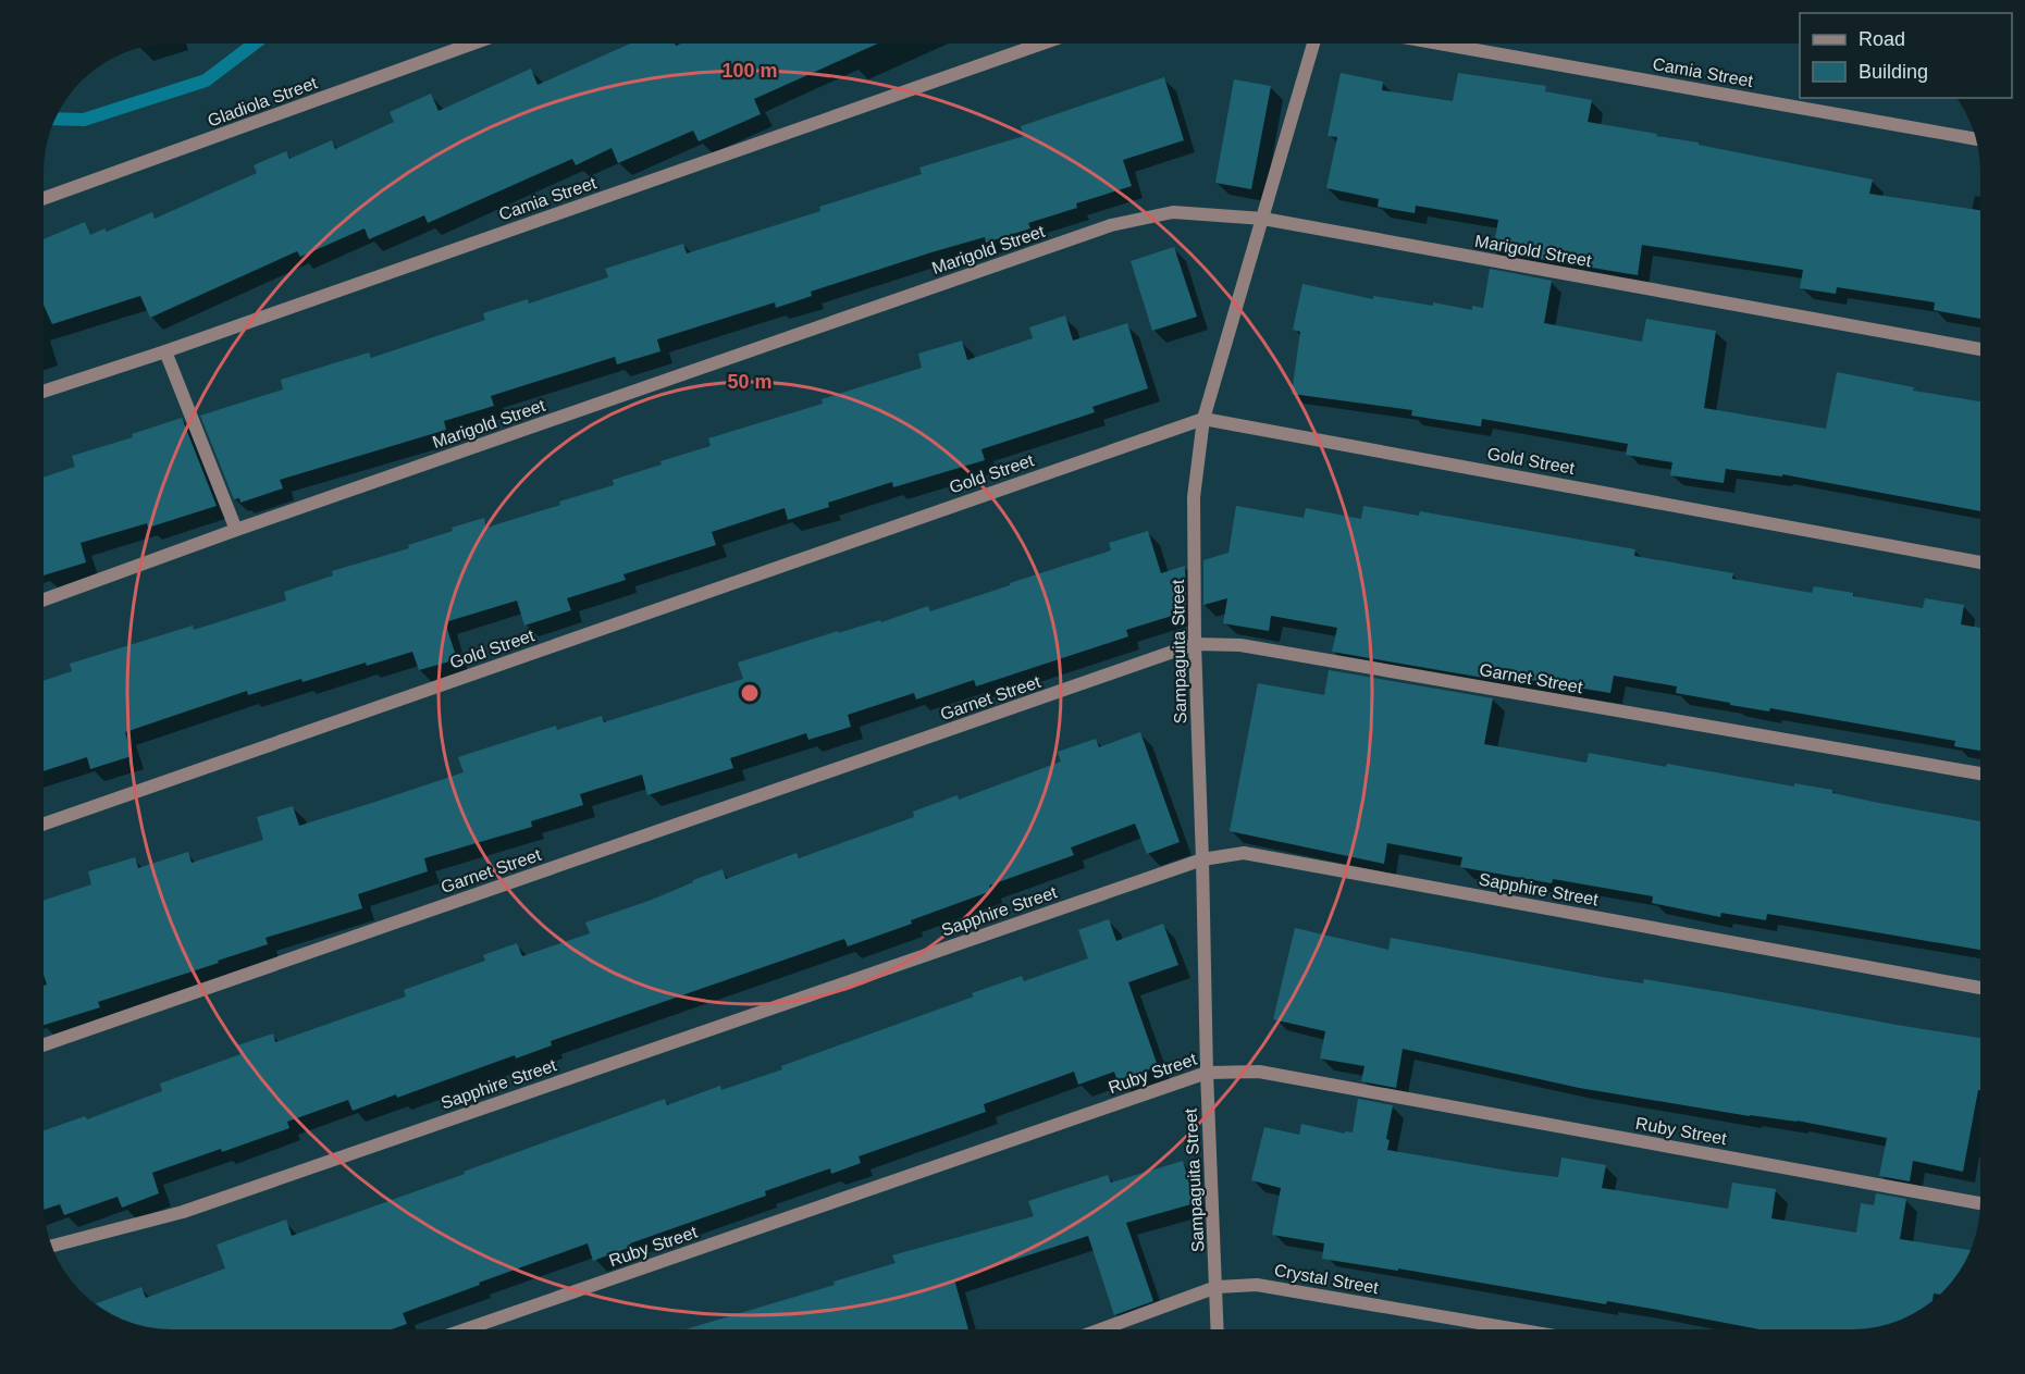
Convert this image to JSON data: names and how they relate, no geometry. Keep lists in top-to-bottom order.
{
  "streets": {
    "street": [
      "Camia Street",
      "Gladiola Street",
      "Marigold Street",
      "Gold Street",
      "Sampaguita Street",
      "Garnet Street",
      "Sapphire Street",
      "Ruby Street",
      "Crystal Street"
    ]
  },
  "crossings": [
    ["Marigold Street", "Sampaguita Street"],
    ["Gold Street", "Sampaguita Street"],
    ["Sampaguita Street", "Garnet Street"],
    ["Sampaguita Street", "Sapphire Street"],
    ["Sampaguita Street", "Ruby Street"],
    ["Sampaguita Street", "Crystal Street"]
  ],
  "legend": ["Road", "Building"],
  "rings": ["100 m", "50 m"]
}
